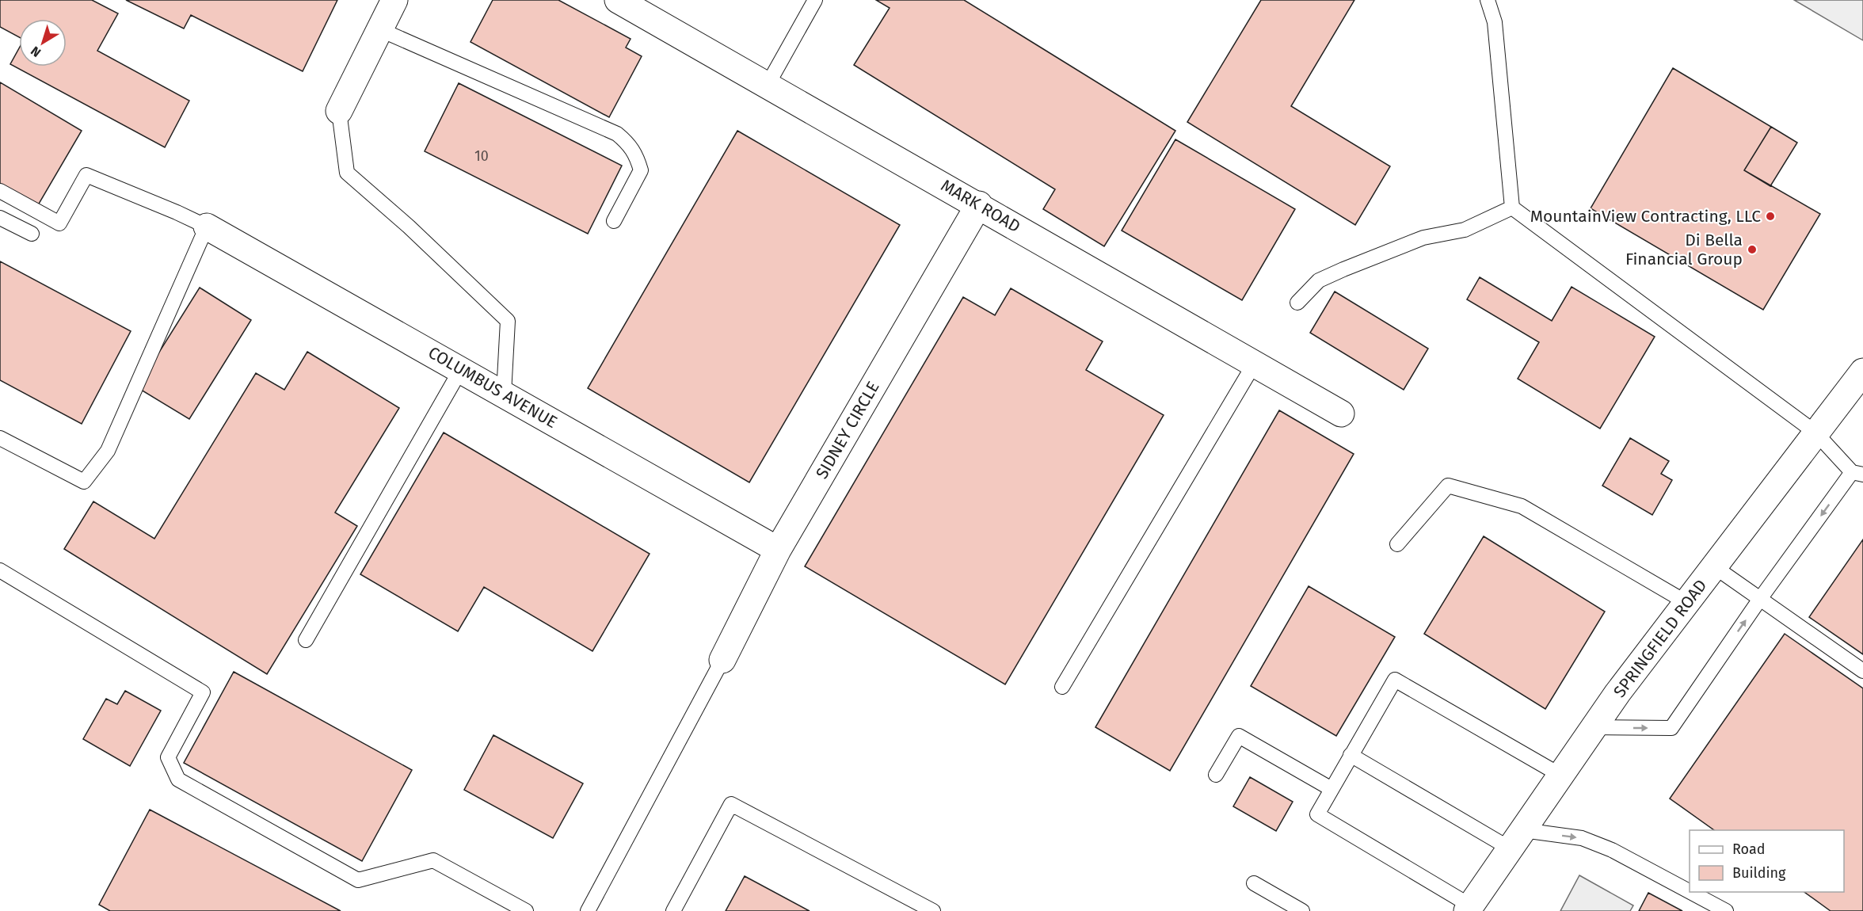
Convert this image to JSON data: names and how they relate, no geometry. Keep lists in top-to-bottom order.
{
  "streets": {
    "street": [
      "MARK ROAD",
      "COLUMBUS AVENUE",
      "SIDNEY CIRCLE",
      "SPRINGFIELD ROAD"
    ]
  },
  "crossings": [
    ["MARK ROAD", "SIDNEY CIRCLE"],
    ["COLUMBUS AVENUE", "SIDNEY CIRCLE"]
  ],
  "places": ["MountainView Contracting, LLC", "Di Bella Financial Group"],
  "house_numbers": ["10"],
  "legend": ["Road", "Building"],
  "north": "bottom left"
}
